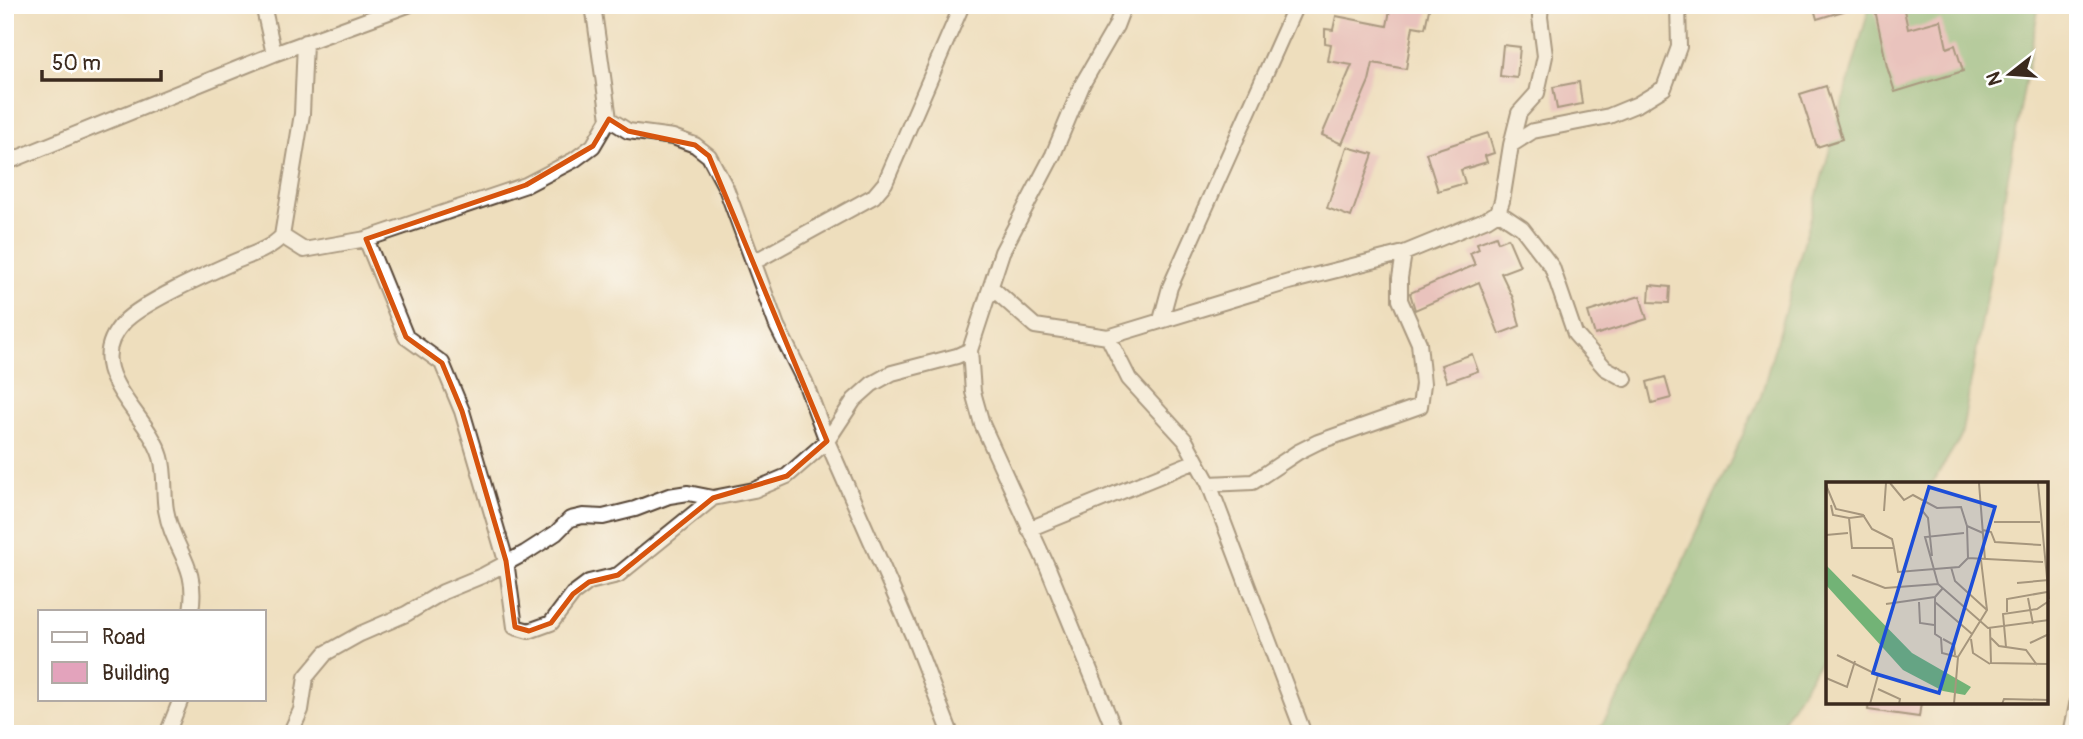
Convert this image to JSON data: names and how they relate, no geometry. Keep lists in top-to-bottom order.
{
  "legend": ["Road", "Building"],
  "scale_bar": "50 m",
  "north": "left"
}
